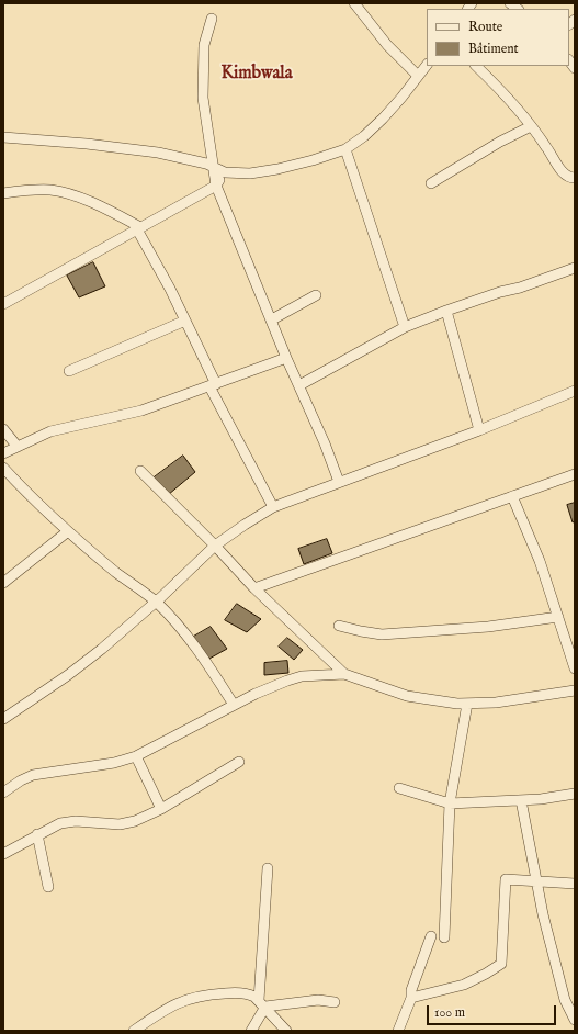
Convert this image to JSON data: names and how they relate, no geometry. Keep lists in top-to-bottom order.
{
  "districts": ["Kimbwala"],
  "legend": ["Route", "Bâtiment"],
  "scale_bar": "100 m"
}
